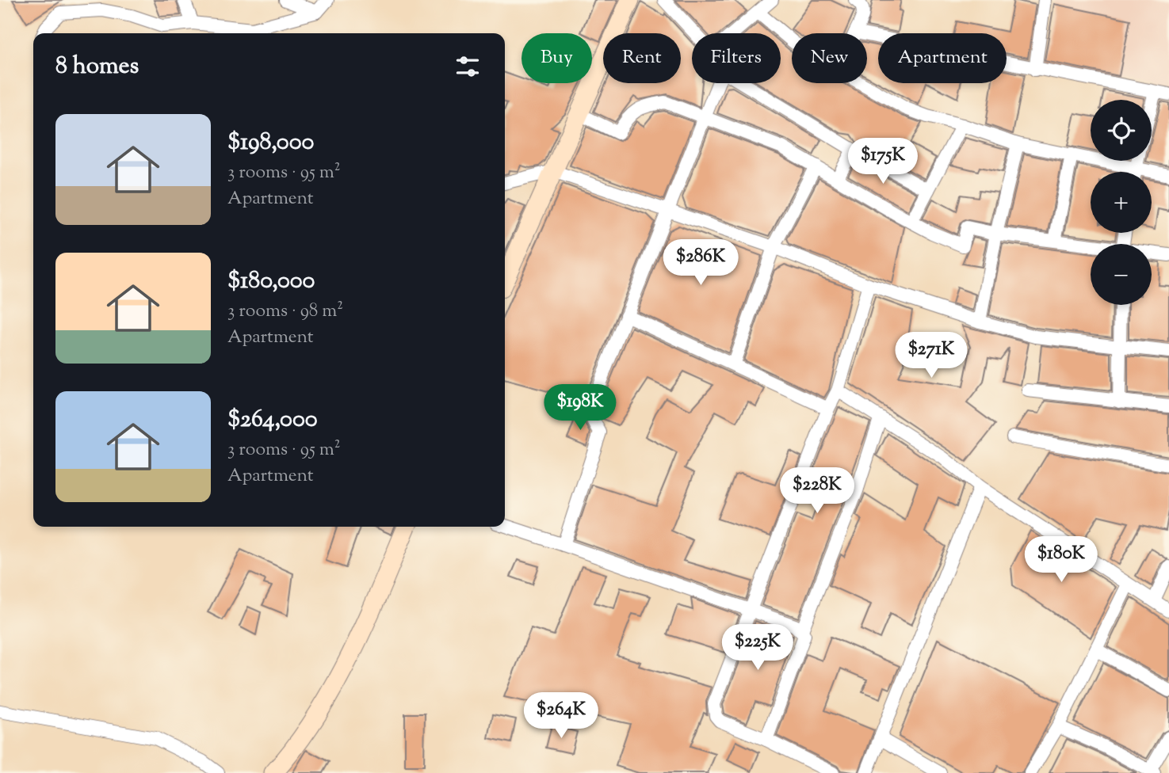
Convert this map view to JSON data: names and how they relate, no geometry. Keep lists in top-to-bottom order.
{
  "page": {
    "chip": [
      "Buy",
      "Rent",
      "Filters",
      "New",
      "Apartment"
    ],
    "heading": "8 homes",
    "map_buttons": ["+", "−"],
    "list": [
      {
        "name": "$198,000",
        "note": "3 rooms · 95 m² · Apartment"
      },
      {
        "name": "$180,000",
        "note": "3 rooms · 98 m² · Apartment"
      },
      {
        "name": "$264,000",
        "note": "3 rooms · 95 m² · Apartment"
      }
    ],
    "price": [
      "$175K",
      "$286K",
      "$271K",
      "$198K",
      "$228K",
      "$180K",
      "$225K",
      "$264K"
    ]
  }
}
